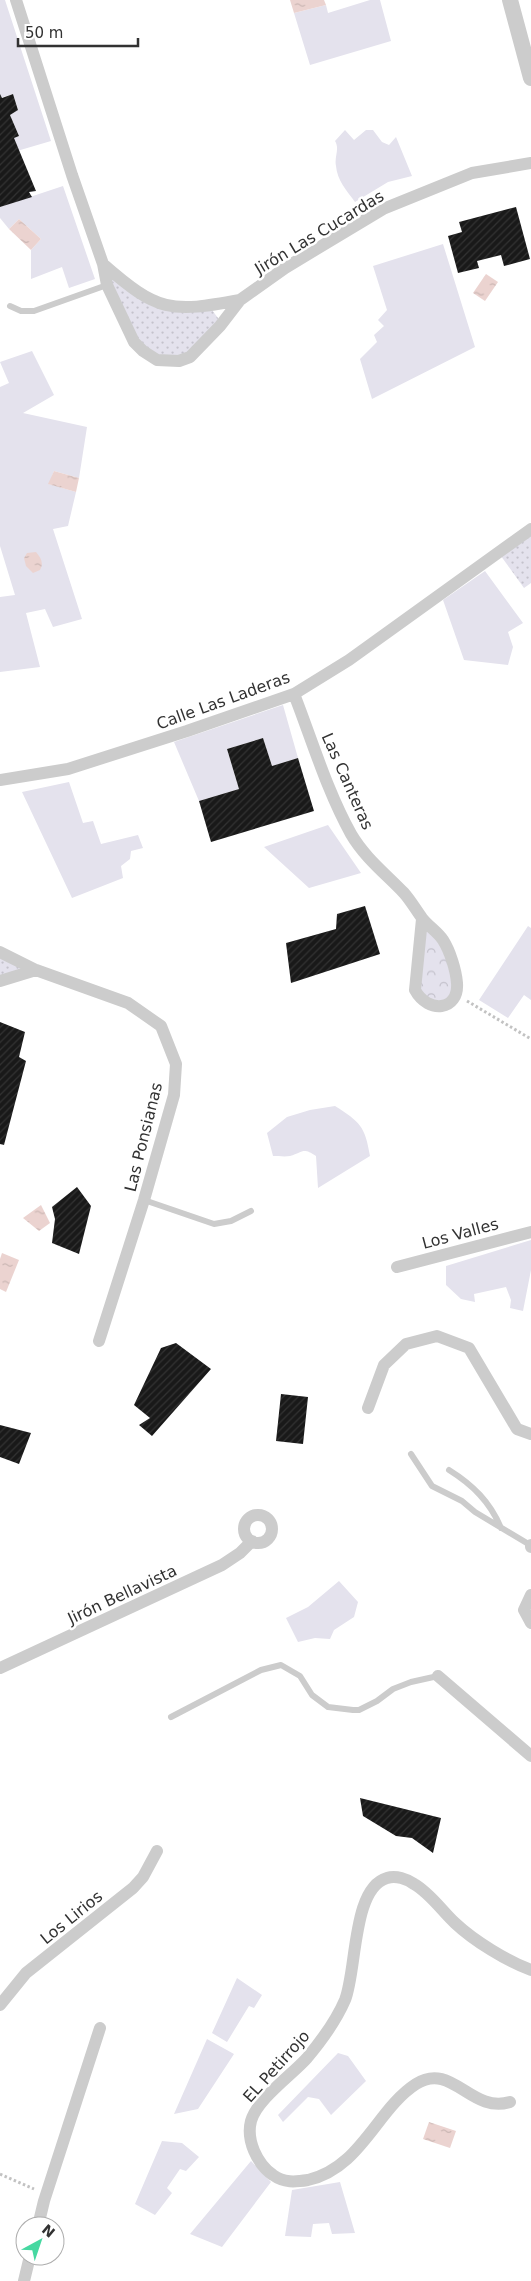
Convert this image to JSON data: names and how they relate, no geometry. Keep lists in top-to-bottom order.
{
  "streets": {
    "street": [
      "Jirón Las Cucardas",
      "Calle Las Laderas",
      "Las Canteras",
      "Las Ponsianas",
      "Los Valles",
      "Jirón Bellavista",
      "Los Lirios",
      "EL Petirrojo"
    ]
  },
  "crossings": [
    ["Calle Las Laderas", "Las Canteras"]
  ],
  "scale_bar": "50 m",
  "north": "top right"
}
